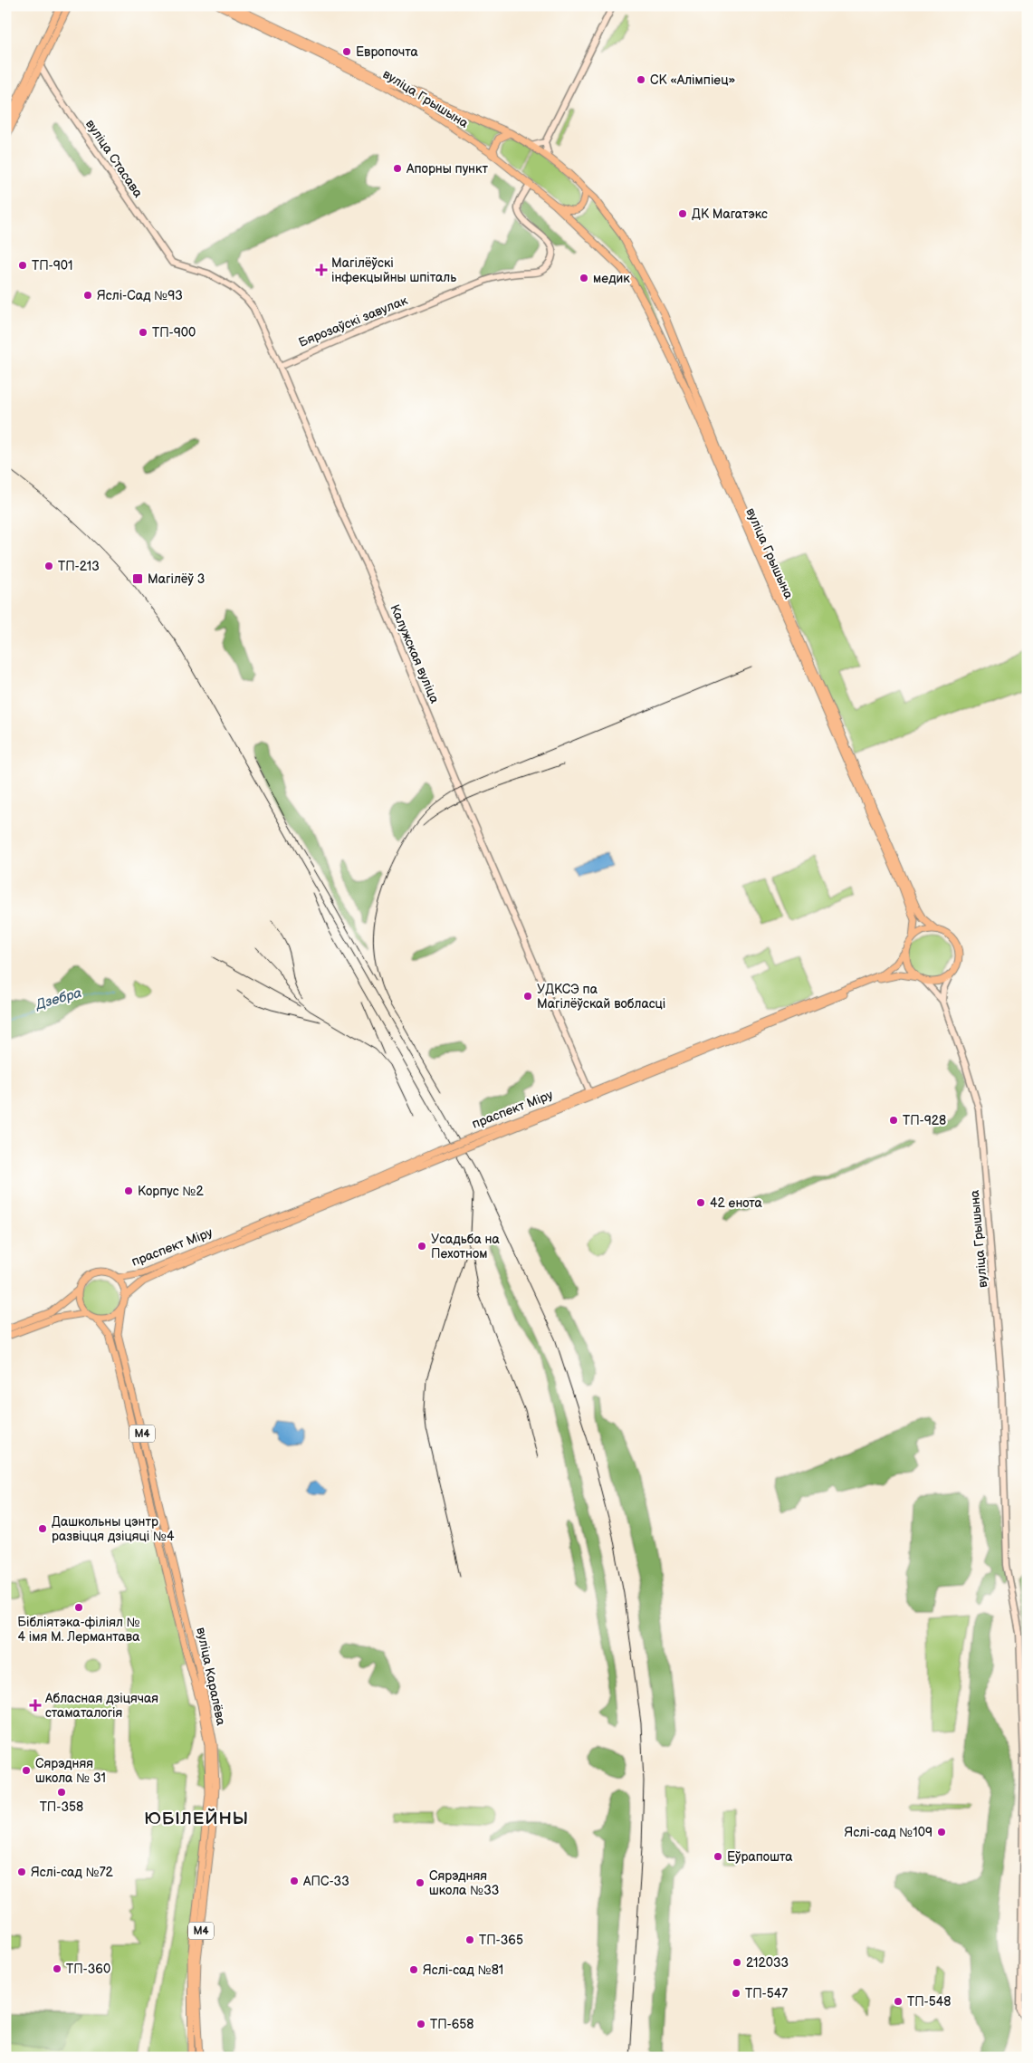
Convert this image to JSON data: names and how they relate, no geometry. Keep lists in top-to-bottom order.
{
  "streets": {
    "main road": [
      "вуліца Грышына",
      "праспект Міру",
      "М4",
      "вуліца Каралёва"
    ],
    "street": ["вуліца Стасава", "Бярозаўскі завулак", "Калужская вуліца"]
  },
  "crossings": [
    ["вуліца Грышына", "Бярозаўскі завулак"],
    ["вуліца Грышына", "праспект Міру"],
    ["вуліца Стасава", "Калужская вуліца"],
    ["Бярозаўскі завулак", "Калужская вуліца"],
    ["Калужская вуліца", "праспект Міру"],
    ["праспект Міру", "вуліца Каралёва"]
  ],
  "districts": ["ЮБІЛЕЙНЫ"],
  "water": ["Дзебра"],
  "places": {
    "other": [
      "Европочта",
      "СК «Алімпіец»",
      "Апорны пункт",
      "ДК Магатэкс",
      "ТП-901",
      "медик",
      "Яслі-Сад №93",
      "ТП-900",
      "ТП-213",
      "УДКСЭ па Магілёўскай вобласці",
      "ТП-928",
      "Корпус №2",
      "42 енота",
      "Усадьба на Пехотном",
      "Дашкольны цэнтр развіцця дзіцяці №4",
      "Бібліятэка-філіял № 4 імя М. Лермантава",
      "Сярэдняя школа № 31",
      "ТП-358",
      "Яслі-сад №109",
      "Еўрапошта",
      "Яслі-сад №72",
      "АПС-33",
      "Сярэдняя школа №33",
      "ТП-365",
      "212033",
      "ТП-360",
      "Яслі-сад №81",
      "ТП-547",
      "ТП-548",
      "ТП-658"
    ],
    "health": ["Магілёўскі інфекцыйны шпіталь", "Абласная дзіцячая стаматалогія"],
    "transit": ["Магілёў 3"]
  }
}
